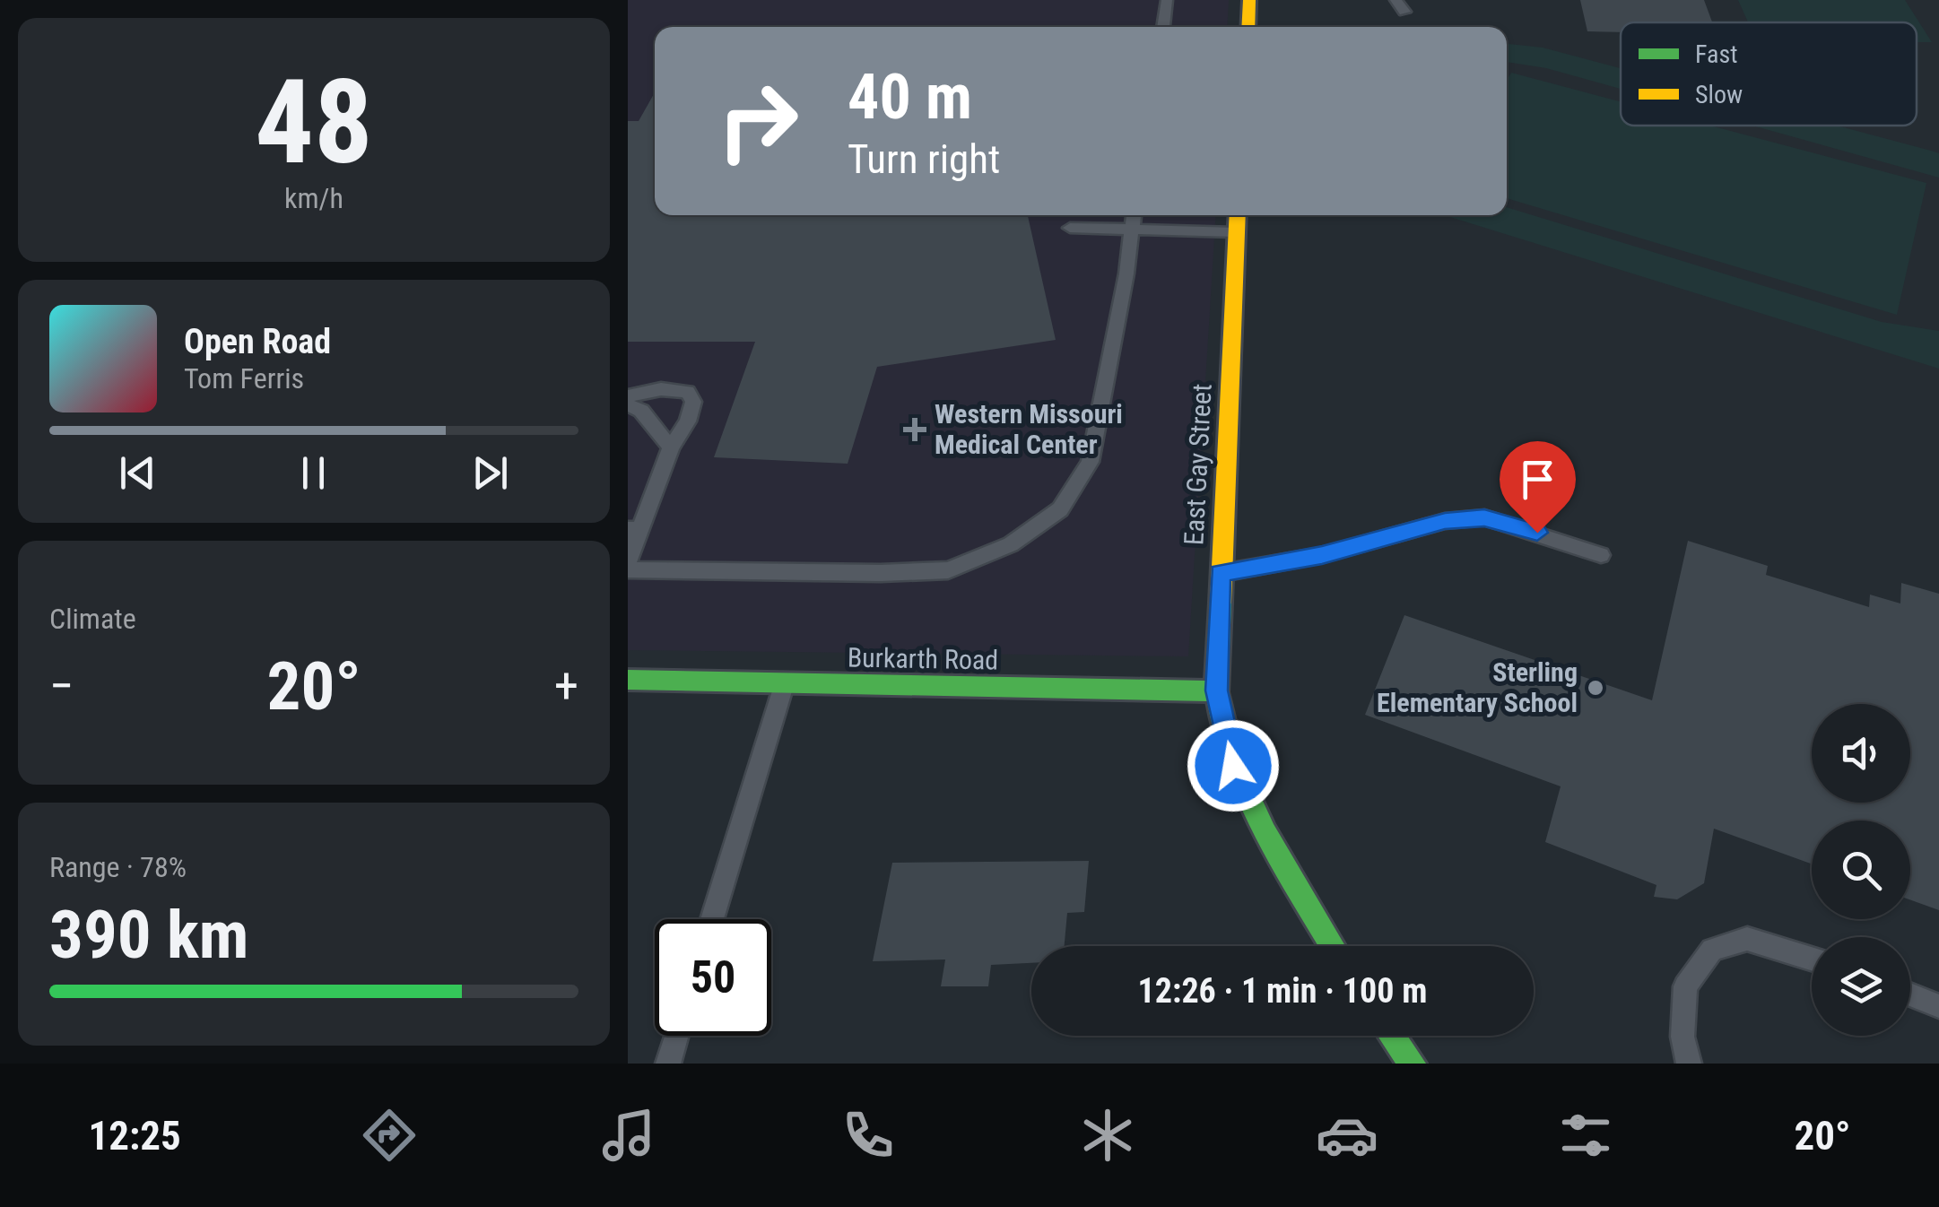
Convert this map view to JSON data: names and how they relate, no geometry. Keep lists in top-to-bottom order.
{
  "streets": {
    "main road": ["East Gay Street", "Burkarth Road"]
  },
  "crossings": [
    ["East Gay Street", "Burkarth Road"]
  ],
  "places": {
    "health": ["Western Missouri Medical Center"],
    "other": ["Sterling Elementary School"]
  },
  "legend": ["Fast", "Slow"],
  "page": {
    "tile": [
      ["48", "km/h"],
      "Climate",
      ["Range · 78%", "390 km"]
    ],
    "turn": ["40 m", "Turn right"],
    "song": ["Open Road", "Tom Ferris"],
    "heat": ["−", "20°", "+"],
    "limit": "50",
    "trip": "12:26 · 1 min · 100 m",
    "tabs": ["12:25", "20°"]
  }
}
